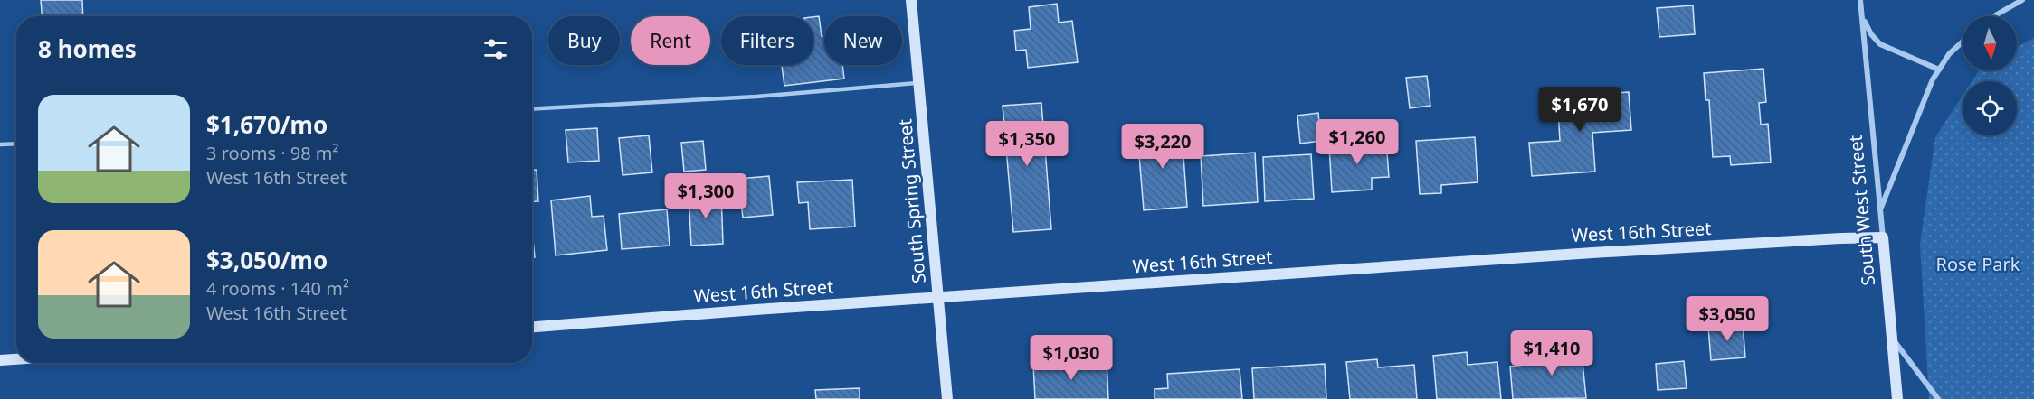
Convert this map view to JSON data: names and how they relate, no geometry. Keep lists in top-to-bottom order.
{
  "streets": {
    "street": ["South Spring Street", "South West Street", "West 16th Street"]
  },
  "crossings": [
    ["South Spring Street", "West 16th Street"],
    ["South West Street", "West 16th Street"]
  ],
  "parks": ["Rose Park"],
  "north": "bottom",
  "page": {
    "chip": [
      "Buy",
      "Rent",
      "Filters",
      "New"
    ],
    "heading": "8 homes",
    "list": [
      {
        "name": "$1,670/mo",
        "note": "3 rooms · 98 m² · West 16th Street"
      },
      {
        "name": "$3,050/mo",
        "note": "4 rooms · 140 m² · West 16th Street"
      }
    ],
    "price": [
      "$1,670",
      "$1,260",
      "$1,350",
      "$3,220",
      "$1,300",
      "$3,050",
      "$1,410",
      "$1,030"
    ]
  }
}
